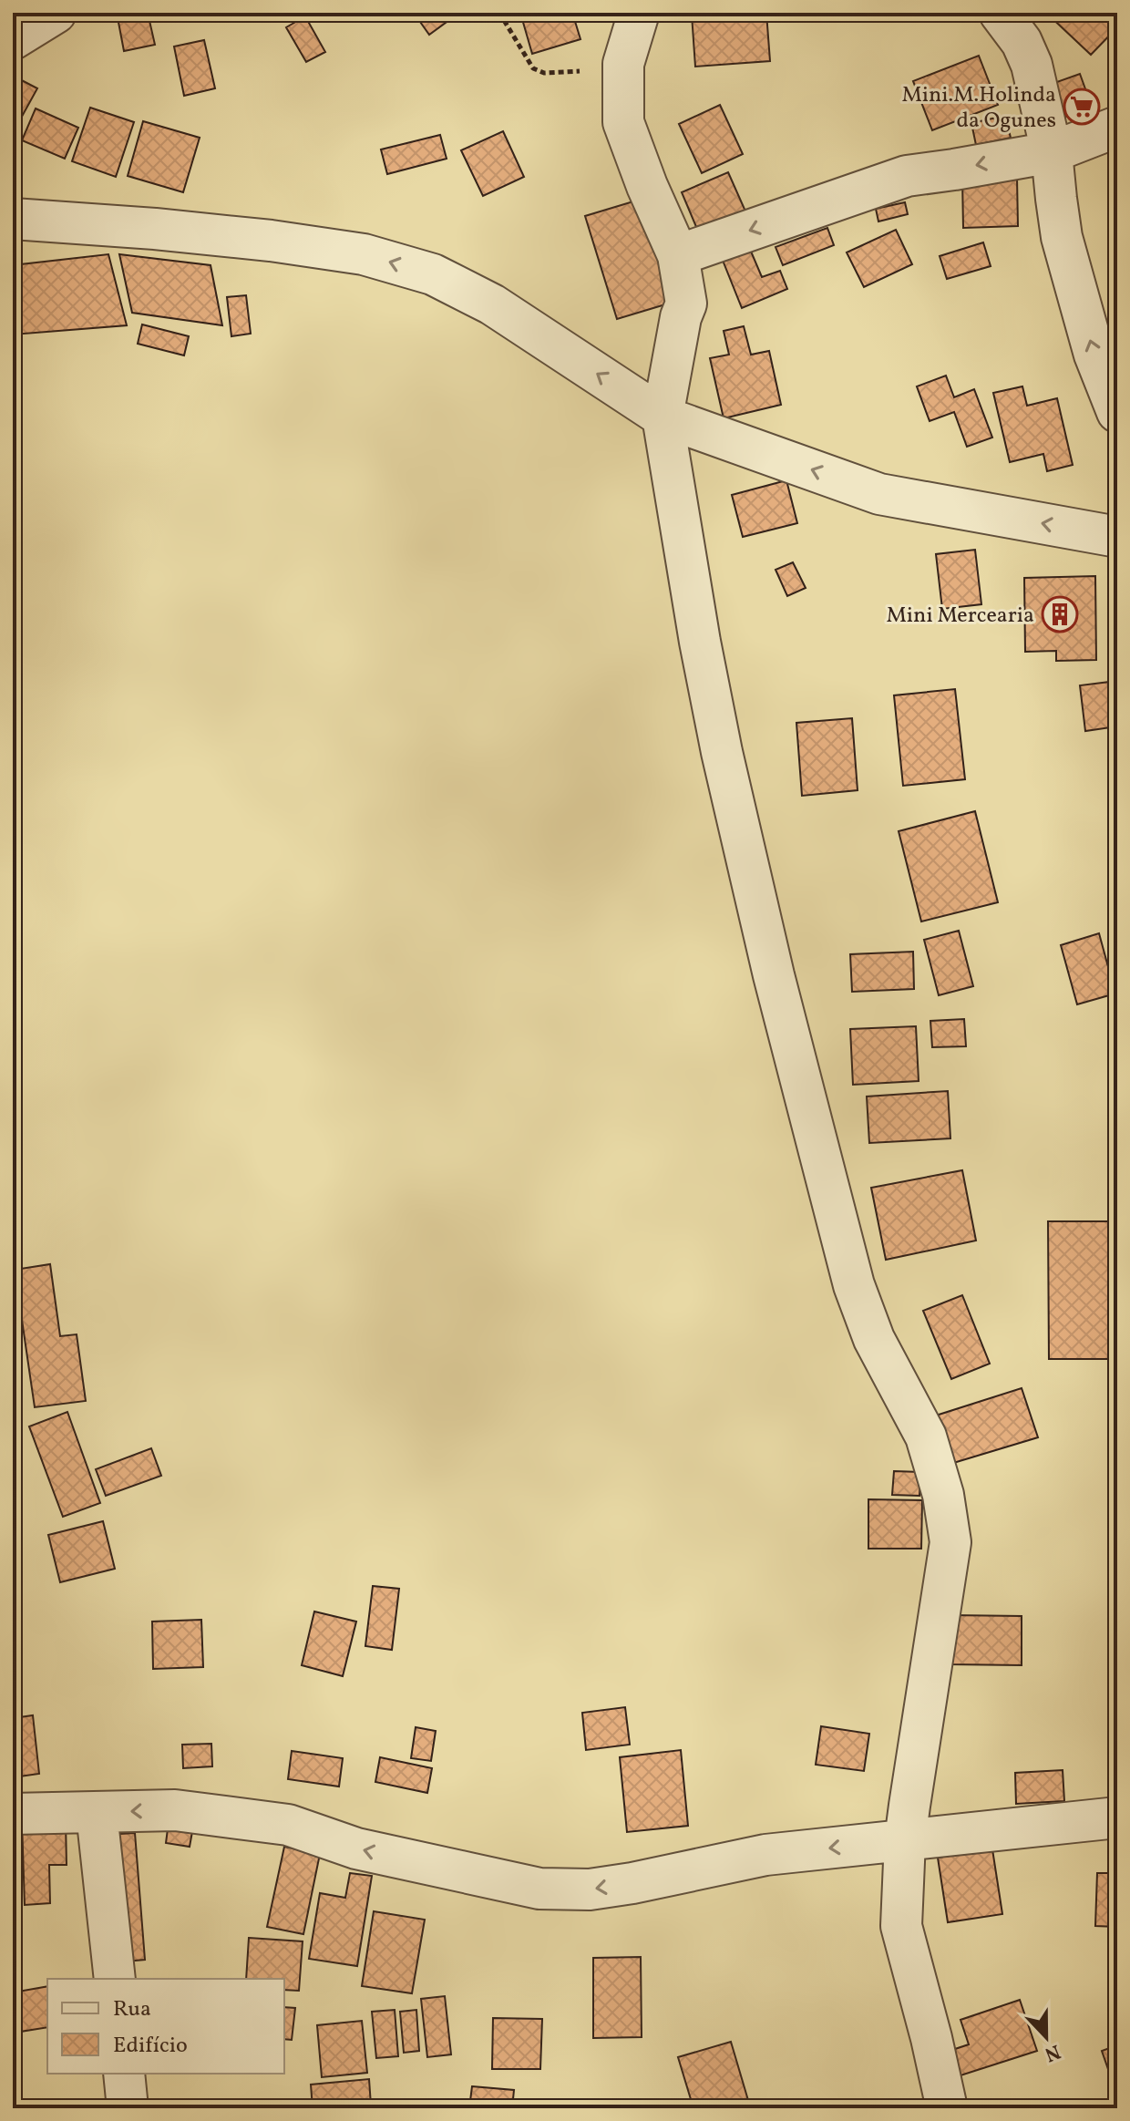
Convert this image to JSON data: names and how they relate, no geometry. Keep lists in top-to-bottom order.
{
  "places": {
    "supermarket": ["Mini.M.Holinda da Ogunes"],
    "building": ["Mini Mercearia"]
  },
  "legend": ["Rua", "Edifício"],
  "north": "bottom"
}
